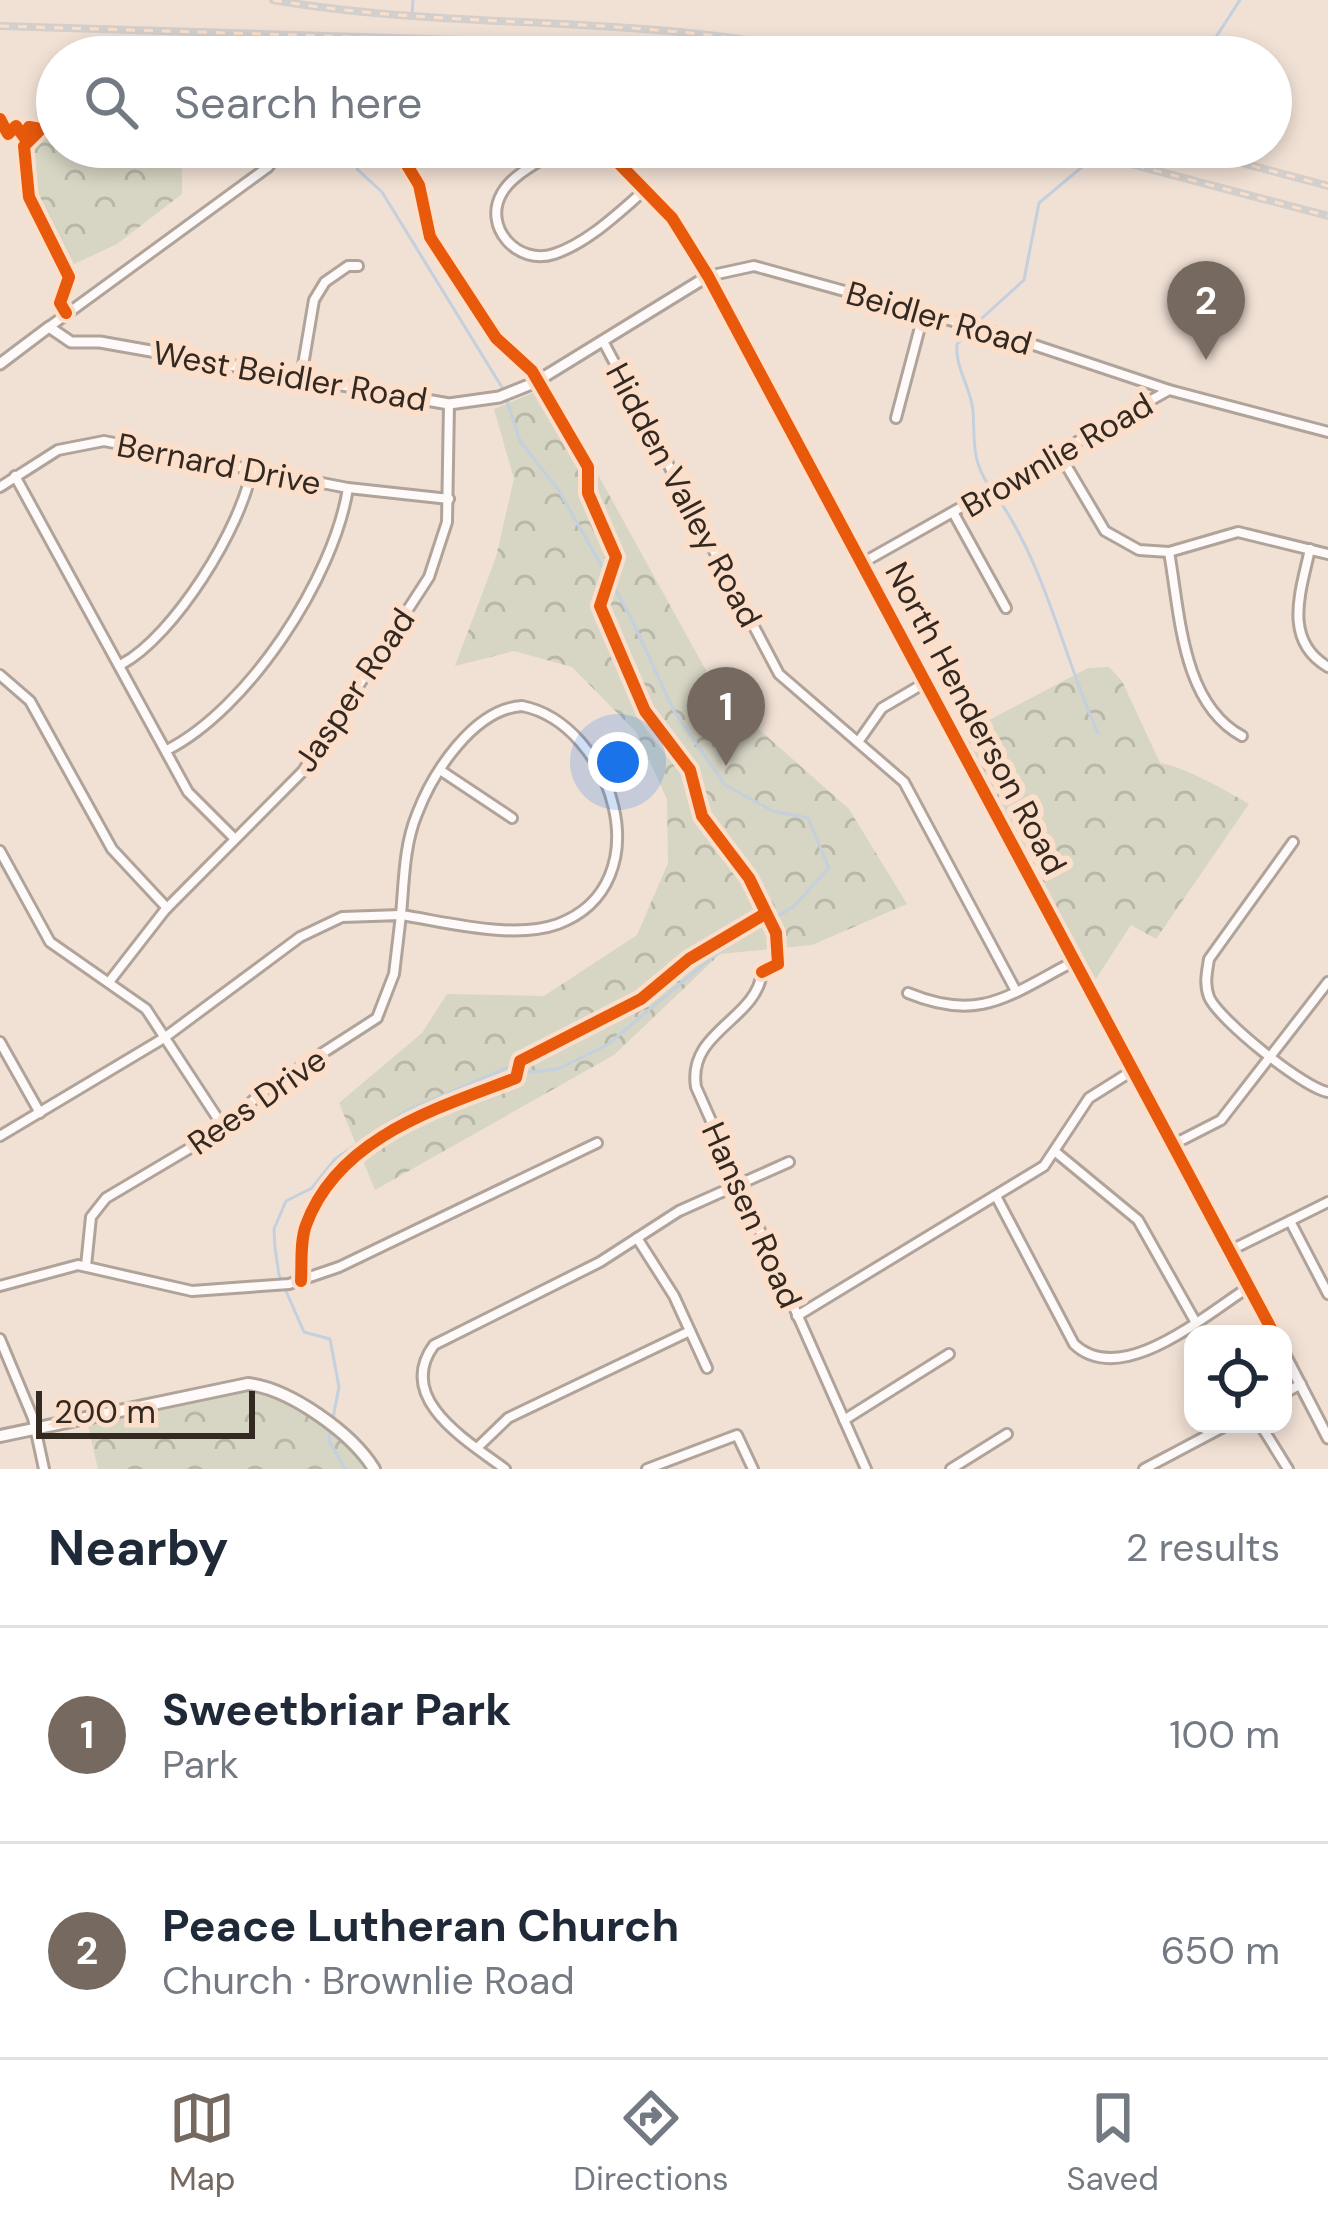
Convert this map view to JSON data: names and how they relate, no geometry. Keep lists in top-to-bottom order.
{
  "streets": {
    "street": [
      "Beidler Road",
      "West Beidler Road",
      "Brownlie Road",
      "Bernard Drive",
      "Hidden Valley Road",
      "Jasper Road",
      "North Henderson Road",
      "Rees Drive",
      "Hansen Road"
    ]
  },
  "crossings": [
    ["Beidler Road", "West Beidler Road"],
    ["Beidler Road", "Brownlie Road"],
    ["Beidler Road", "North Henderson Road"],
    ["West Beidler Road", "Hidden Valley Road"],
    ["West Beidler Road", "Jasper Road"],
    ["West Beidler Road", "North Henderson Road"],
    ["Brownlie Road", "North Henderson Road"],
    ["Bernard Drive", "Jasper Road"]
  ],
  "scale_bar": "200 m",
  "page": {
    "search": "Search here",
    "pins": ["2", "1"],
    "scale": "200 m",
    "heading": ["Nearby", "2 results"],
    "list": [
      {
        "mark": "1",
        "name": "Sweetbriar Park",
        "note": "Park",
        "value": "100 m"
      },
      {
        "mark": "2",
        "name": "Peace Lutheran Church",
        "note": "Church · Brownlie Road",
        "value": "650 m"
      }
    ],
    "nav": ["Map", "Directions", "Saved"]
  }
}
